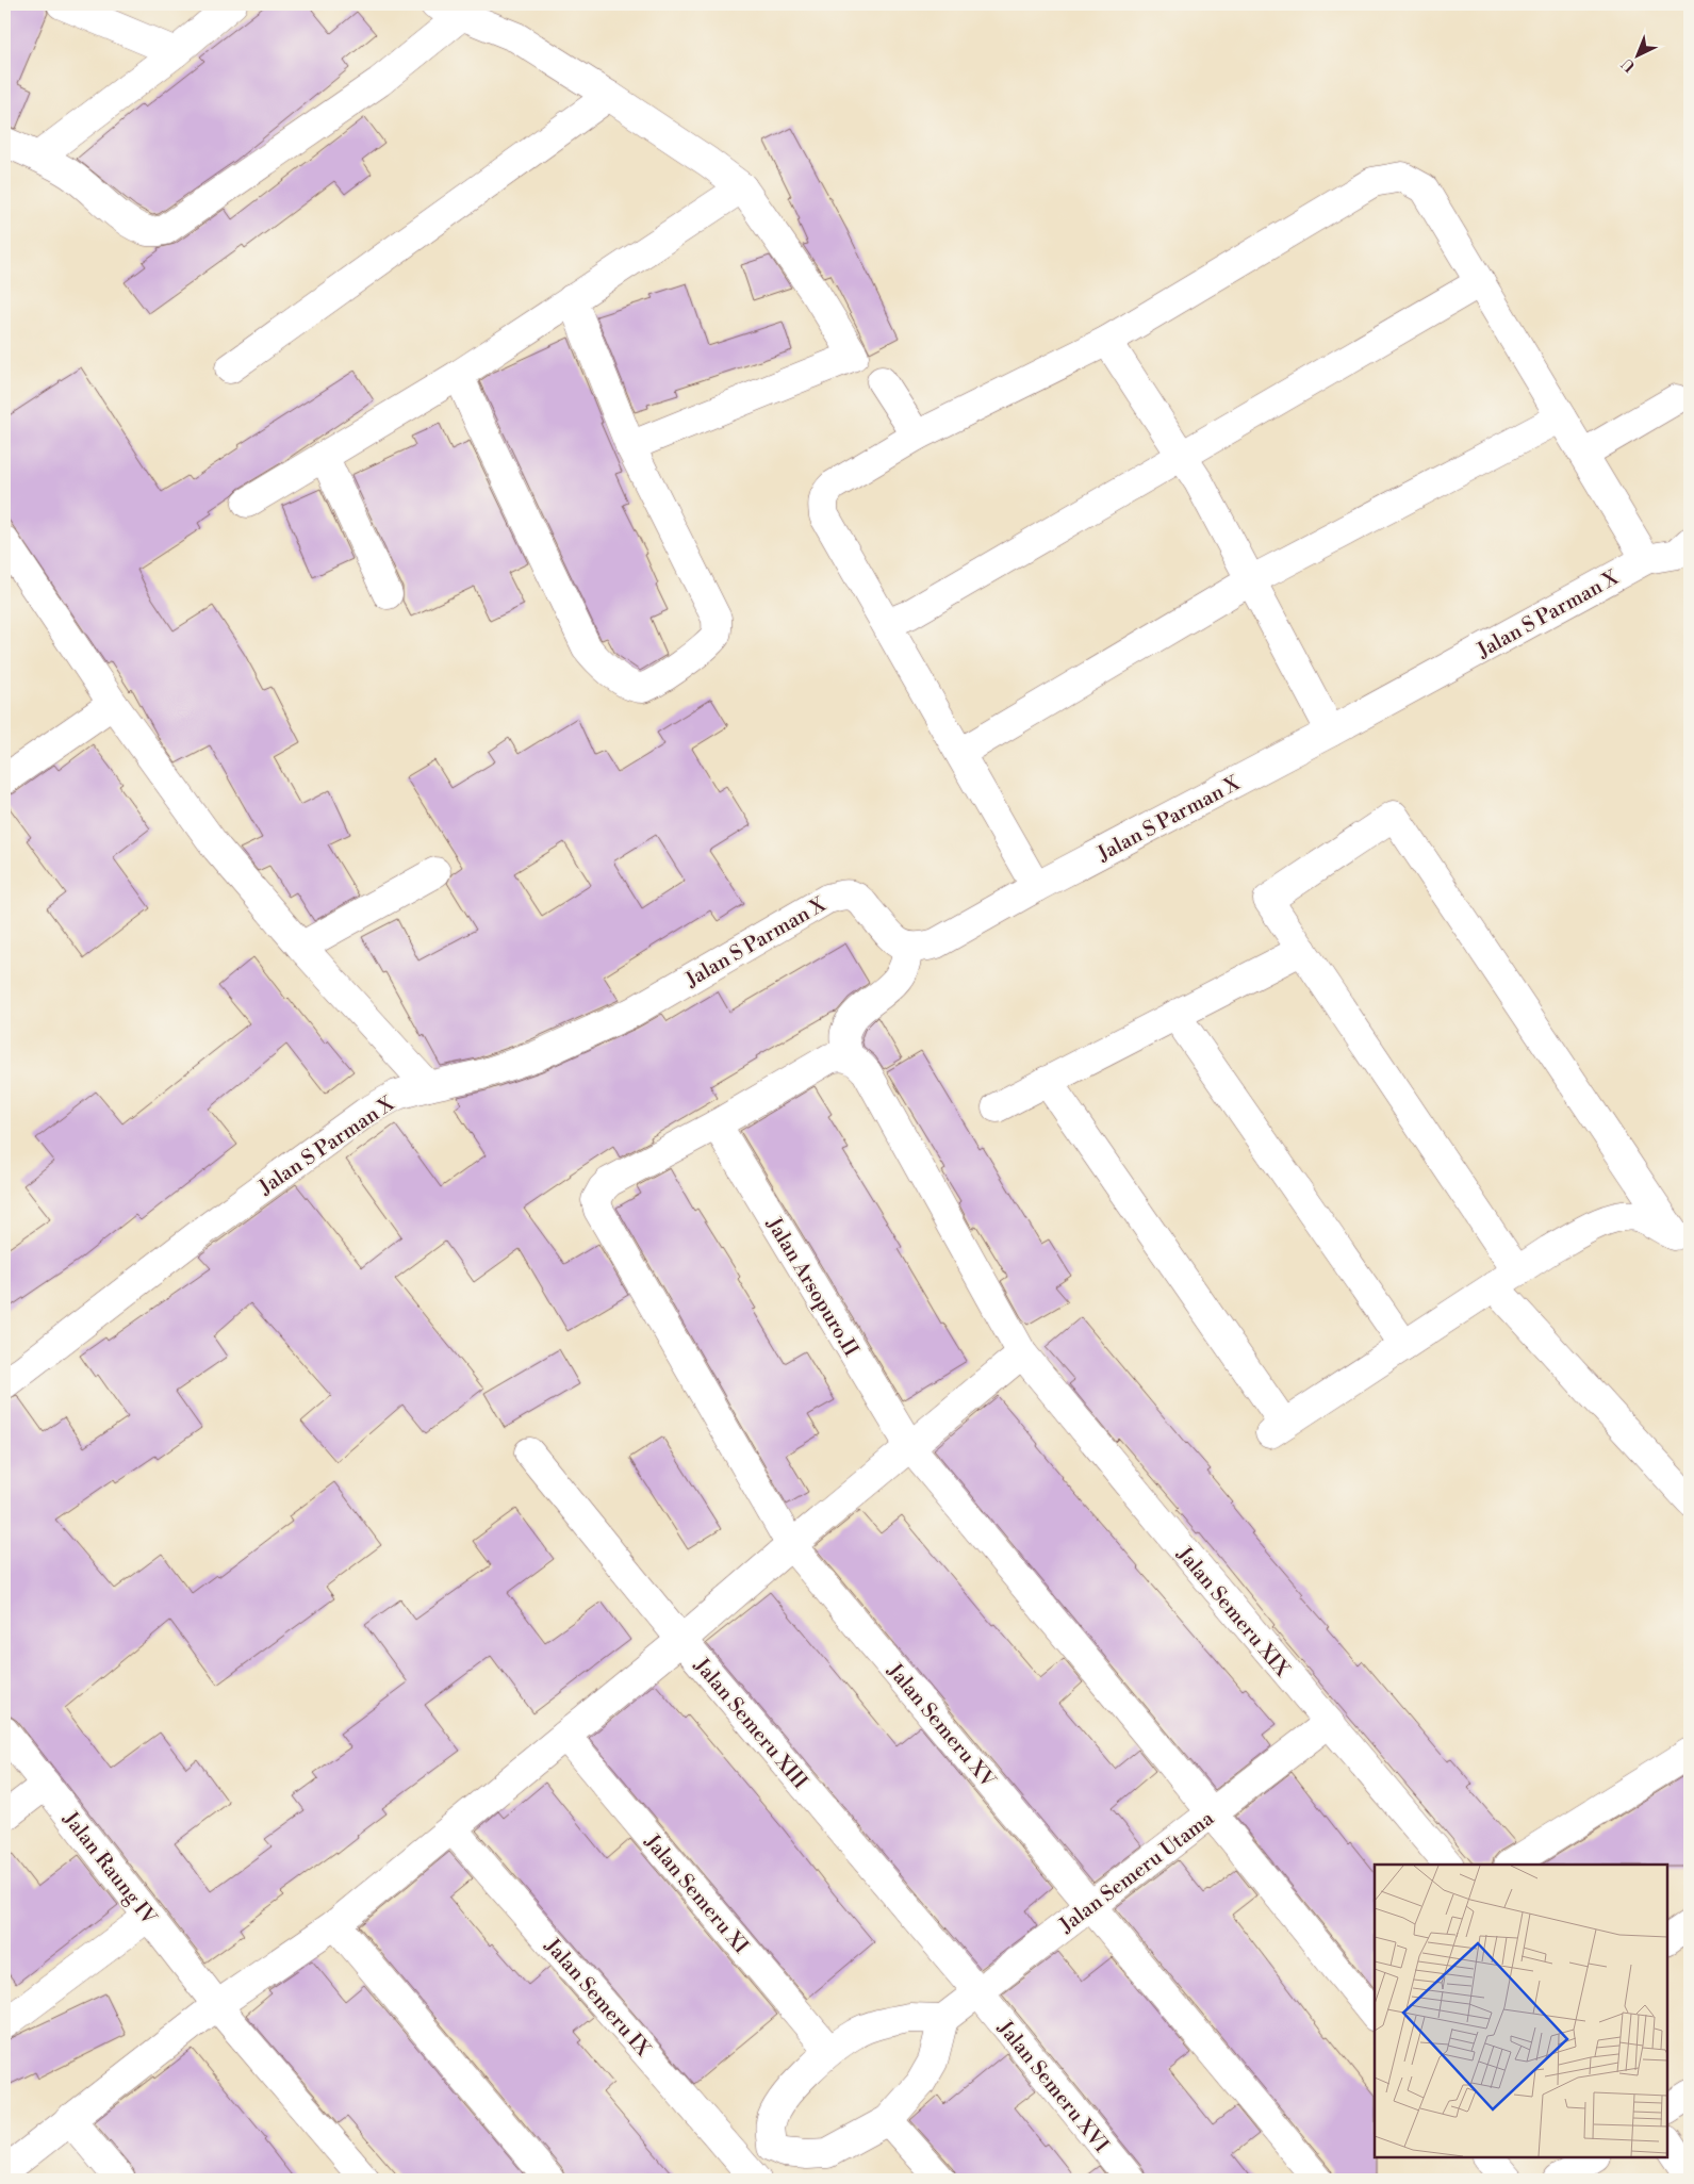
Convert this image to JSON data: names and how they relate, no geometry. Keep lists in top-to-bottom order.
{
  "streets": {
    "street": [
      "Jalan S Parman X",
      "Jalan Arsopuro.II",
      "Jalan Semeru XIX",
      "Jalan Semeru XIII",
      "Jalan Semeru XV",
      "Jalan Raung IV",
      "Jalan Semeru Utama",
      "Jalan Semeru XI",
      "Jalan Semeru IX",
      "Jalan Semeru XVI"
    ]
  },
  "crossings": [
    ["Jalan Arsopuro.II", "Jalan Semeru XV"],
    ["Jalan Arsopuro.II", "Jalan Semeru Utama"],
    ["Jalan Semeru XIX", "Jalan Semeru XV"],
    ["Jalan Semeru XIX", "Jalan Semeru Utama"],
    ["Jalan Semeru XIII", "Jalan Semeru Utama"],
    ["Jalan Semeru XIII", "Jalan Semeru XVI"],
    ["Jalan Semeru XV", "Jalan Semeru Utama"],
    ["Jalan Semeru Utama", "Jalan Semeru XVI"]
  ],
  "north": "bottom left"
}
